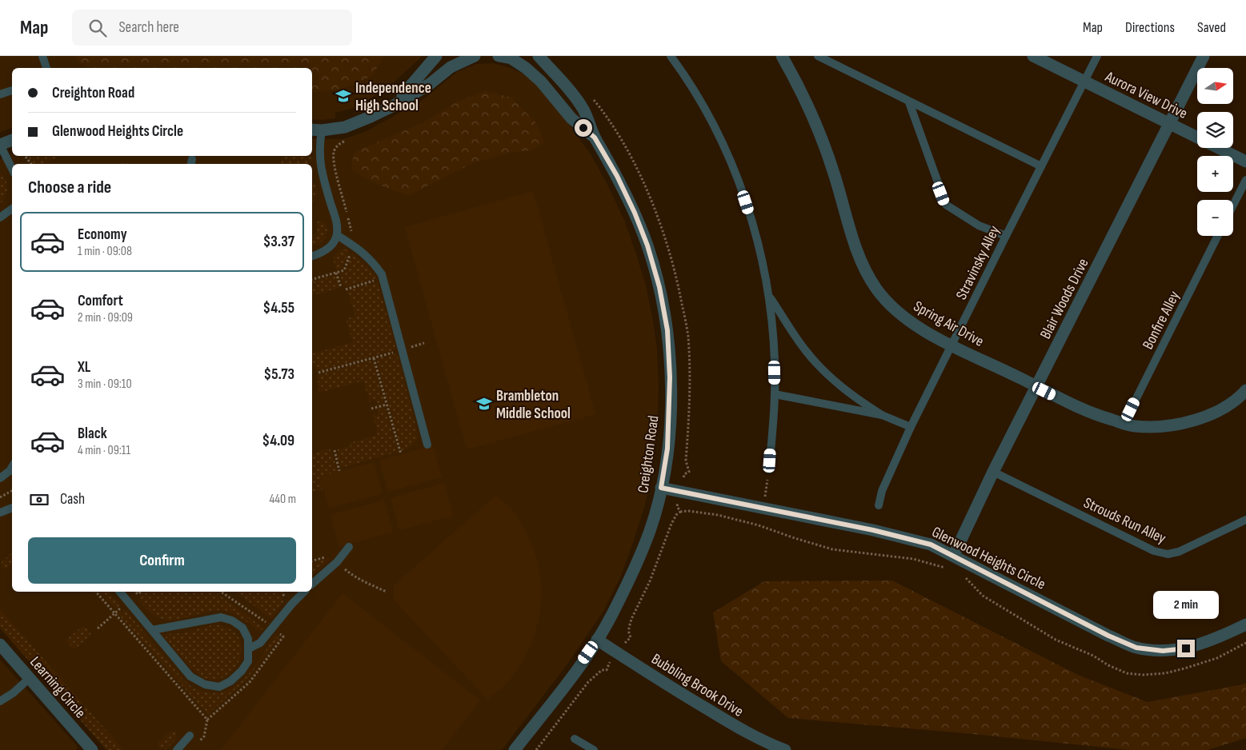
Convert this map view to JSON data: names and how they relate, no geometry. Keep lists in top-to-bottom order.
{
  "streets": {
    "street": [
      "Aurora View Drive",
      "Blair Woods Drive",
      "Spring Air Drive",
      "Creighton Road",
      "Glenwood Heights Circle",
      "Bubbling Brook Drive",
      "Learning Circle"
    ],
    "lane": ["Stravinsky Alley", "Bonfire Alley", "Strouds Run Alley"]
  },
  "crossings": [
    ["Aurora View Drive", "Stravinsky Alley"],
    ["Aurora View Drive", "Blair Woods Drive"],
    ["Stravinsky Alley", "Spring Air Drive"],
    ["Blair Woods Drive", "Spring Air Drive"],
    ["Blair Woods Drive", "Strouds Run Alley"],
    ["Blair Woods Drive", "Glenwood Heights Circle"],
    ["Bonfire Alley", "Spring Air Drive"],
    ["Creighton Road", "Glenwood Heights Circle"],
    ["Creighton Road", "Bubbling Brook Drive"]
  ],
  "places": {
    "school or university": ["Independence High School", "Brambleton Middle School"]
  },
  "north": "right",
  "page": {
    "header": "Map",
    "search": "Search here",
    "nav": ["Map", "Directions", "Saved"],
    "map_buttons": ["+", "−"],
    "banner": ["Creighton Road", "Glenwood Heights Circle"],
    "heading": "Choose a ride",
    "list": [
      {
        "name": "Economy",
        "note": "1 min · 09:08",
        "value": "$3.37"
      },
      {
        "name": "Comfort",
        "note": "2 min · 09:09",
        "value": "$4.55"
      },
      {
        "name": "XL",
        "note": "3 min · 09:10",
        "value": "$5.73"
      },
      {
        "name": "Black",
        "note": "4 min · 09:11",
        "value": "$4.09"
      }
    ],
    "pay": ["Cash", "440 m"],
    "buttons": "Confirm",
    "bubble": "2 min"
  }
}
